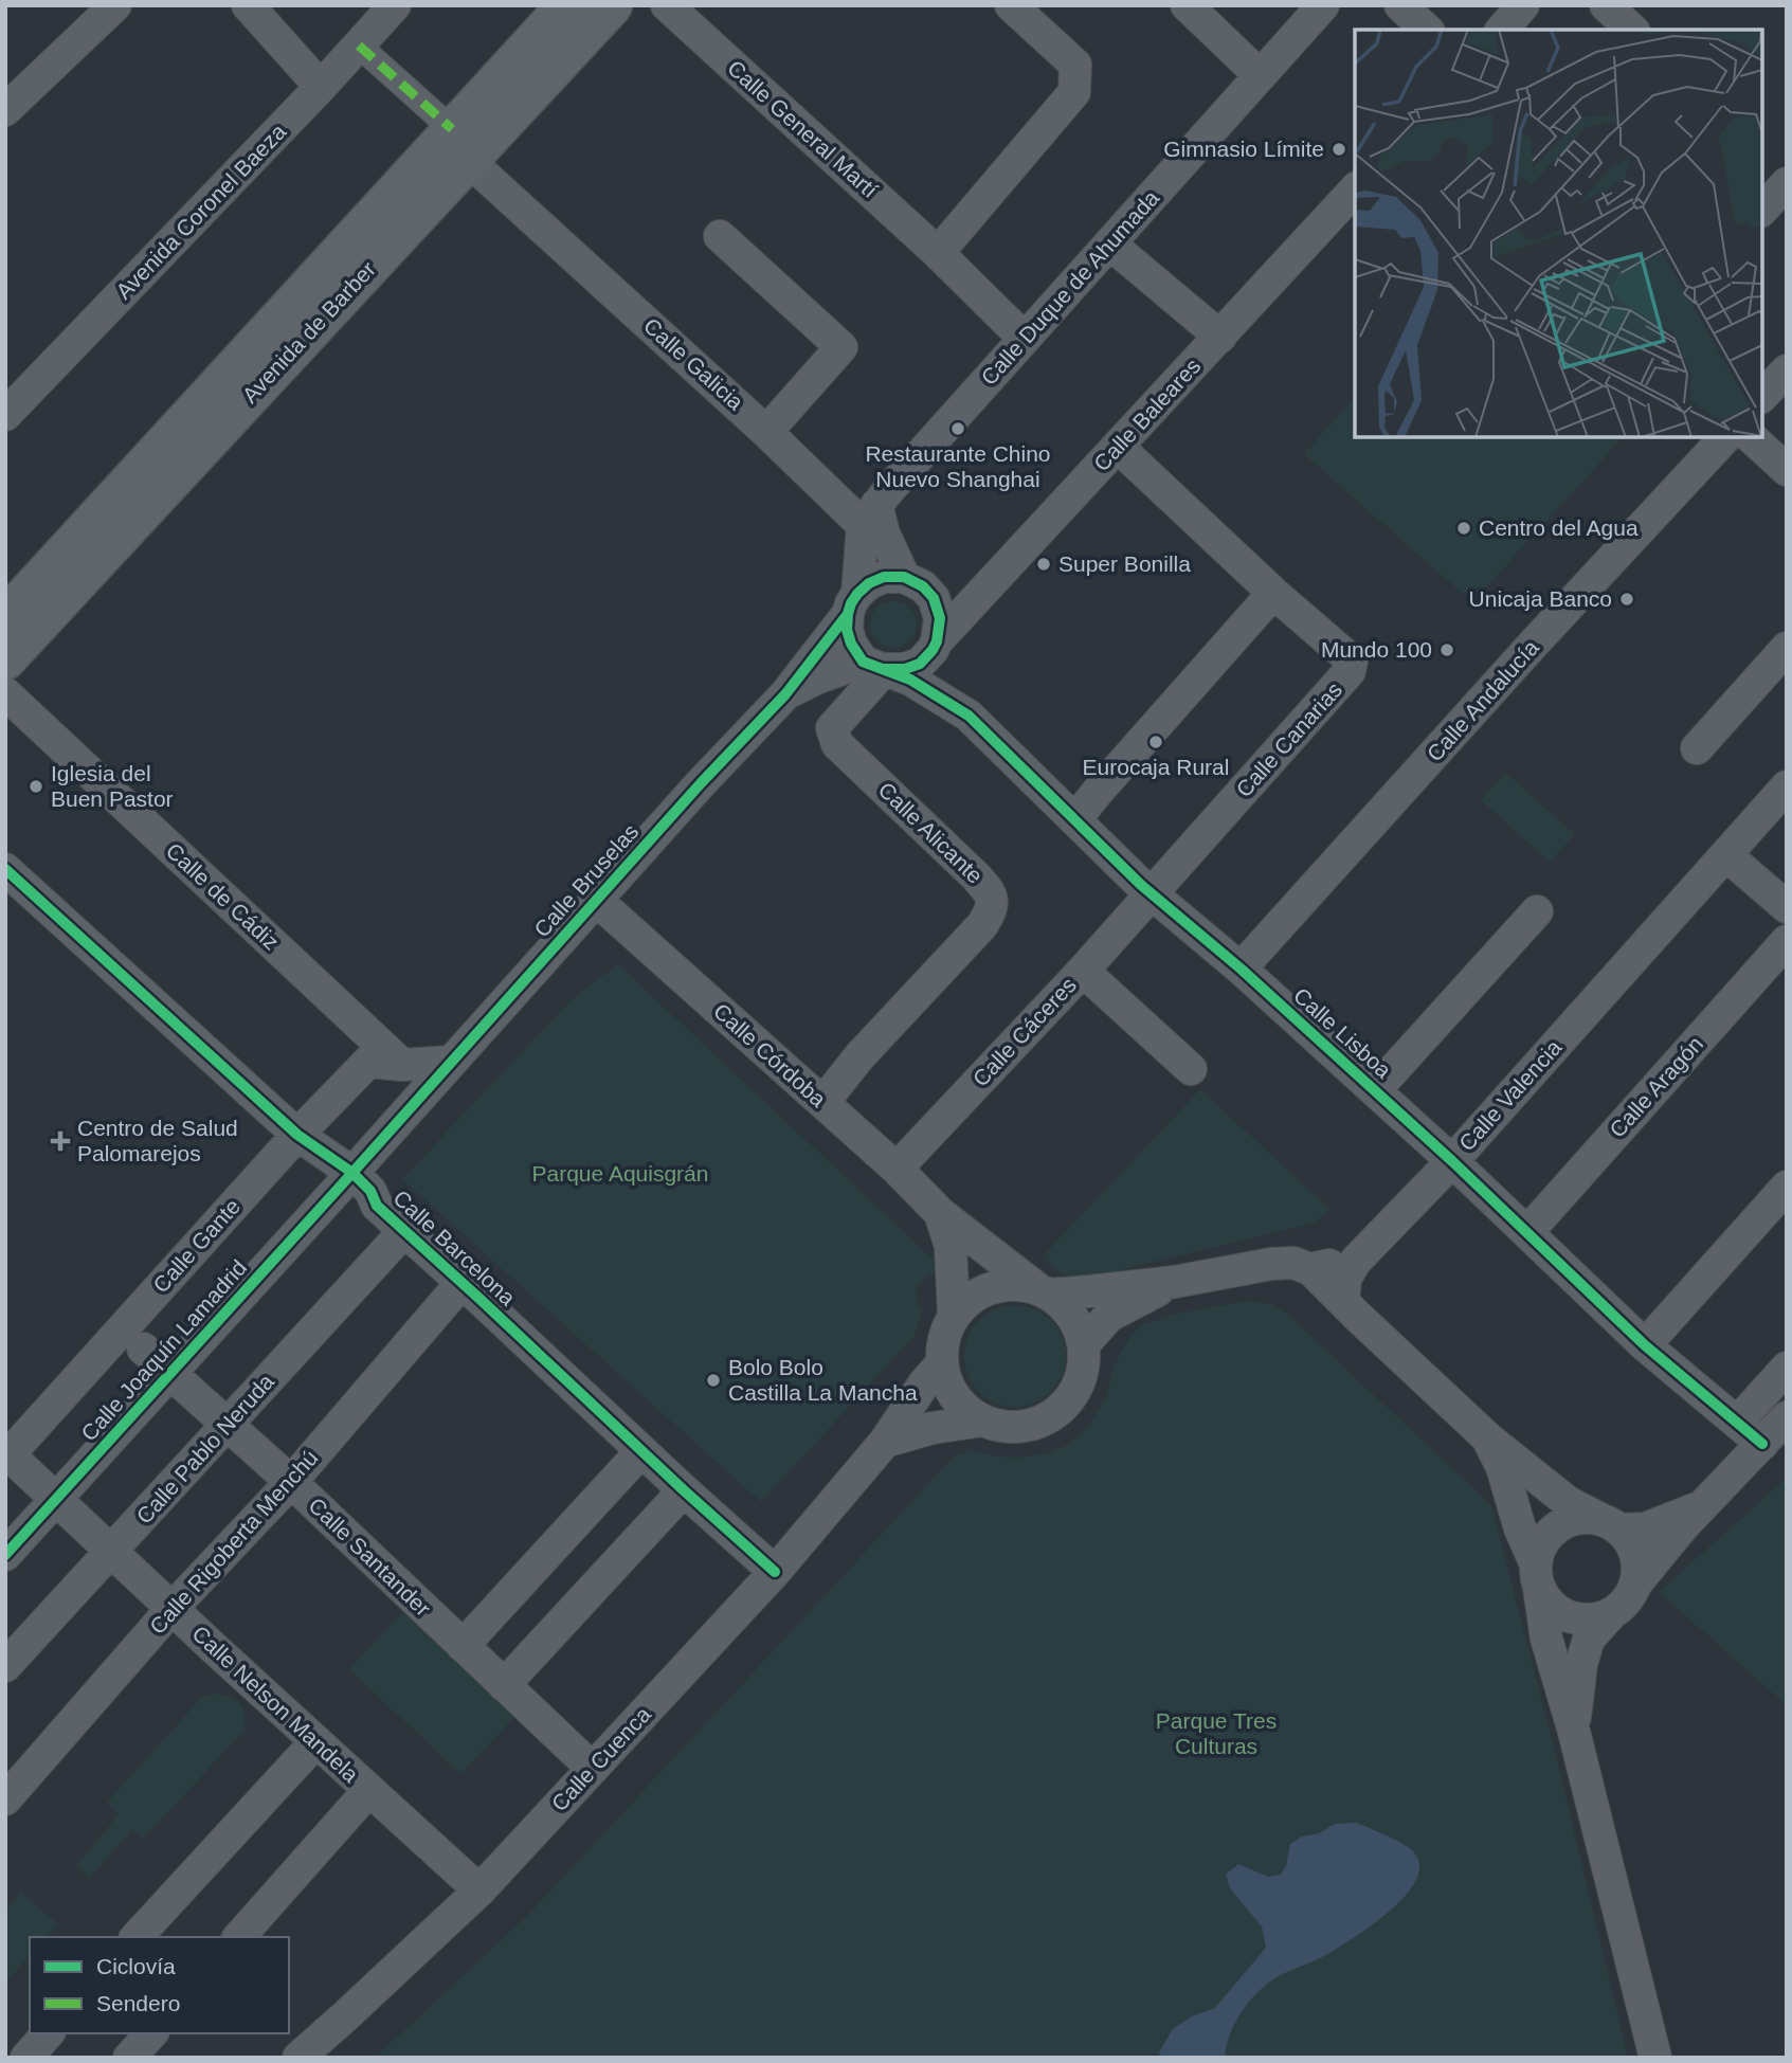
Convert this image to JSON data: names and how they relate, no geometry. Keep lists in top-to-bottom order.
{
  "streets": {
    "main road": ["Avenida de Barber"],
    "street": [
      "Calle General Martí",
      "Avenida Coronel Baeza",
      "Calle Duque de Ahumada",
      "Calle Galicia",
      "Calle Baleares",
      "Calle Andalucía",
      "Calle Canarias",
      "Calle Alicante",
      "Calle Bruselas",
      "Calle de Cádiz",
      "Calle Cáceres",
      "Calle Lisboa",
      "Calle Córdoba",
      "Calle Aragón",
      "Calle Valencia",
      "Calle Gante",
      "Calle Barcelona",
      "Calle Joaquín Lamadrid",
      "Calle Pablo Neruda",
      "Calle Rigoberta Menchú",
      "Calle Santander",
      "Calle Nelson Mandela",
      "Calle Cuenca"
    ]
  },
  "crossings": [
    ["Calle General Martí", "Calle Duque de Ahumada"],
    ["Avenida Coronel Baeza", "Calle Galicia"],
    ["Calle Duque de Ahumada", "Calle Galicia"],
    ["Avenida de Barber", "Calle Galicia"],
    ["Calle Baleares", "Calle Canarias"],
    ["Calle Baleares", "Calle Alicante"],
    ["Calle Baleares", "Calle Bruselas"],
    ["Calle Baleares", "Calle Lisboa"],
    ["Calle Andalucía", "Calle Lisboa"],
    ["Calle Canarias", "Calle Cáceres"],
    ["Calle Canarias", "Calle Lisboa"],
    ["Calle Alicante", "Calle Bruselas"],
    ["Calle Alicante", "Calle Lisboa"],
    ["Calle Alicante", "Calle Córdoba"],
    ["Calle Bruselas", "Calle Lisboa"],
    ["Calle Bruselas", "Calle Córdoba"],
    ["Calle Bruselas", "Calle Barcelona"],
    ["Calle Bruselas", "Calle Joaquín Lamadrid"],
    ["Calle de Cádiz", "Calle Gante"],
    ["Calle Cáceres", "Calle Lisboa"],
    ["Calle Cáceres", "Calle Córdoba"],
    ["Calle Lisboa", "Calle Aragón"],
    ["Calle Lisboa", "Calle Valencia"],
    ["Calle Córdoba", "Calle Cuenca"],
    ["Calle Gante", "Calle Barcelona"],
    ["Calle Gante", "Calle Nelson Mandela"],
    ["Calle Barcelona", "Calle Joaquín Lamadrid"],
    ["Calle Barcelona", "Calle Pablo Neruda"],
    ["Calle Barcelona", "Calle Rigoberta Menchú"],
    ["Calle Barcelona", "Calle Cuenca"],
    ["Calle Joaquín Lamadrid", "Calle Santander"],
    ["Calle Joaquín Lamadrid", "Calle Nelson Mandela"],
    ["Calle Pablo Neruda", "Calle Santander"],
    ["Calle Pablo Neruda", "Calle Nelson Mandela"],
    ["Calle Rigoberta Menchú", "Calle Santander"],
    ["Calle Rigoberta Menchú", "Calle Nelson Mandela"],
    ["Calle Santander", "Calle Cuenca"],
    ["Calle Nelson Mandela", "Calle Cuenca"]
  ],
  "parks": ["Parque Aquisgrán", "Parque Tres Culturas"],
  "places": {
    "other": [
      "Gimnasio Límite",
      "Restaurante Chino Nuevo Shanghai",
      "Centro del Agua",
      "Super Bonilla",
      "Unicaja Banco",
      "Mundo 100",
      "Eurocaja Rural",
      "Iglesia del Buen Pastor",
      "Bolo Bolo Castilla La Mancha"
    ],
    "health": ["Centro de Salud Palomarejos"]
  },
  "legend": ["Ciclovía", "Sendero"]
}
